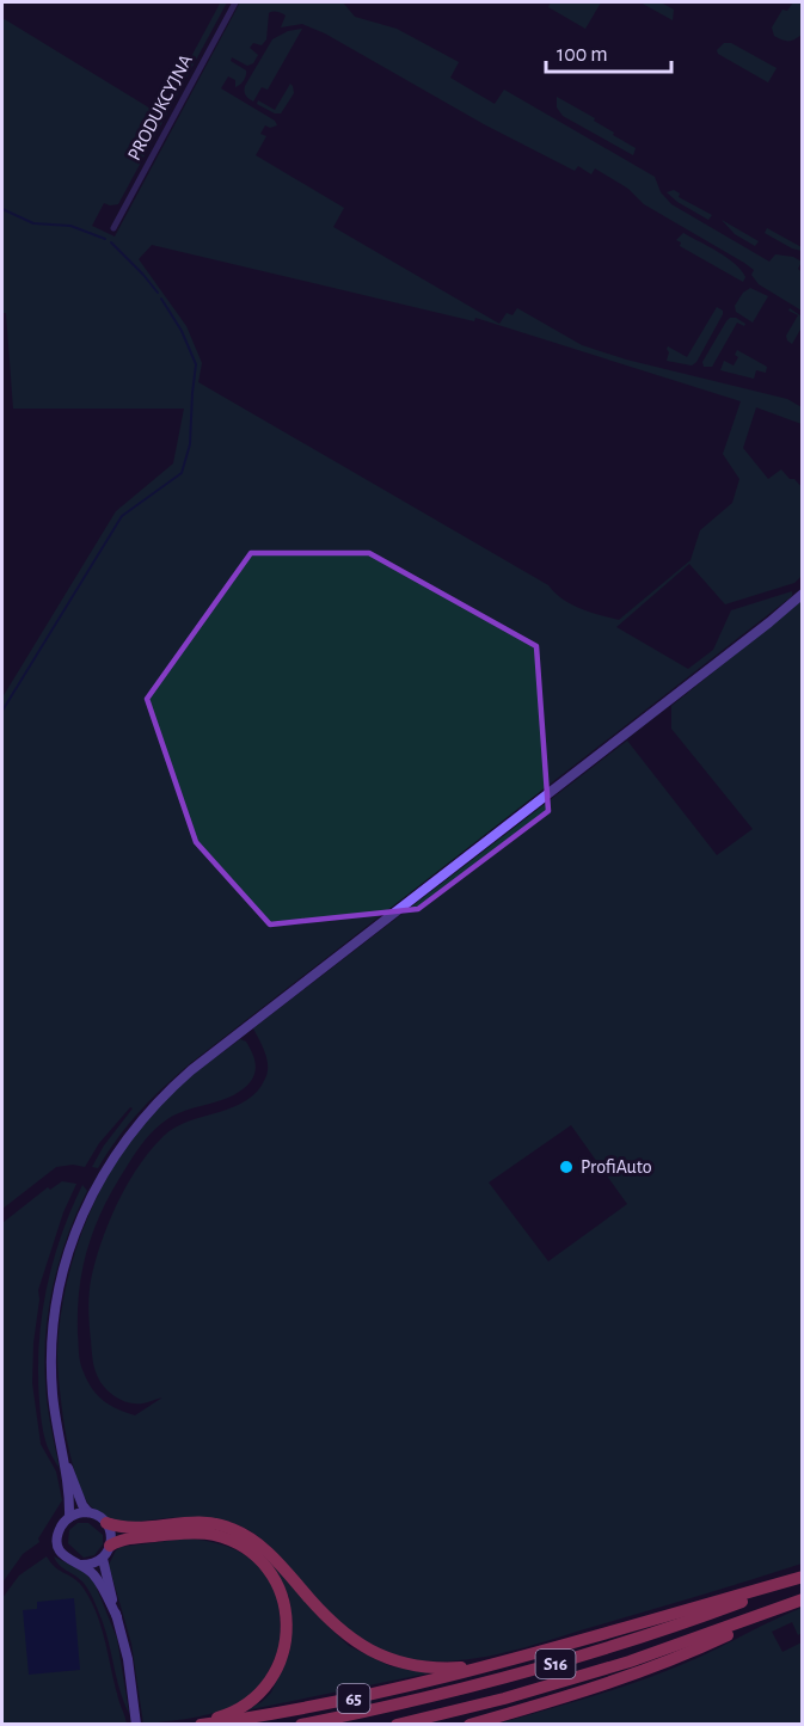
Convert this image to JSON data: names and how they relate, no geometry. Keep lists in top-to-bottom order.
{
  "streets": {
    "highway": ["S16", "65"],
    "street": ["PRODUKCYJNA"]
  },
  "crossings": [
    ["S16", "65"]
  ],
  "places": ["ProfiAuto"],
  "scale_bar": "100 m"
}
